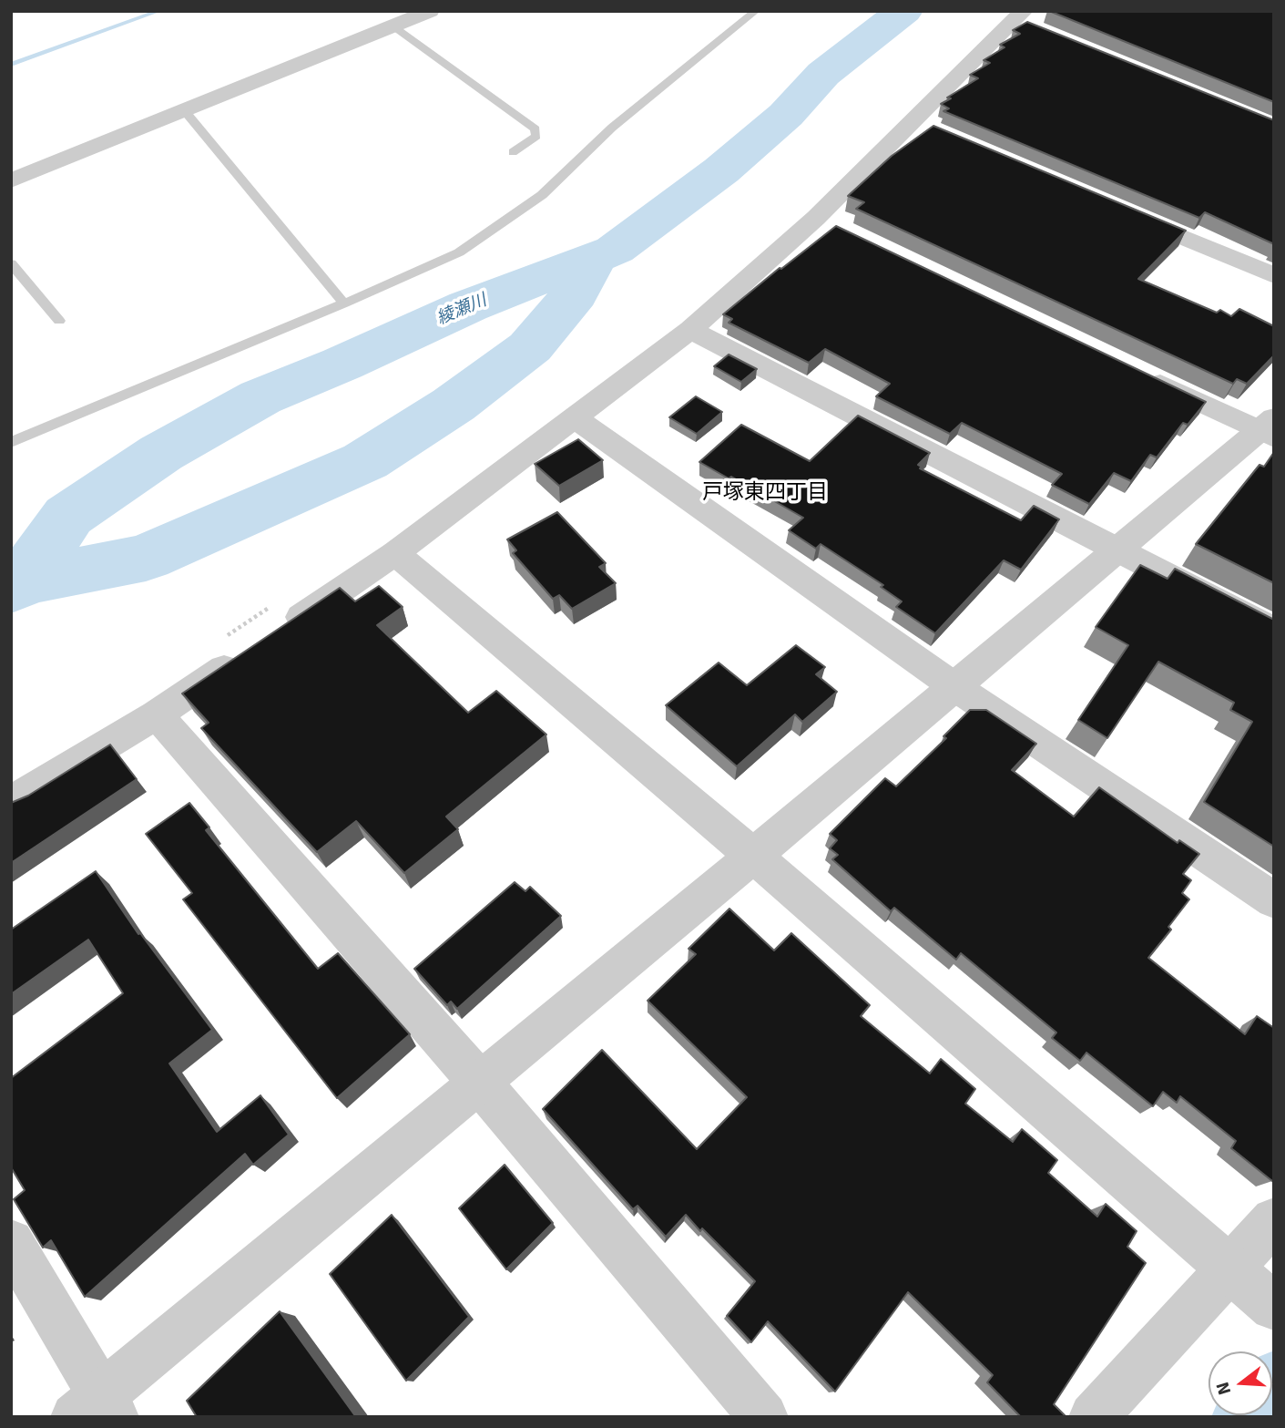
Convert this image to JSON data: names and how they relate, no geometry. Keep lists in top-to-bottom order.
{
  "districts": ["戸塚東四丁目"],
  "water": ["綾瀬川"],
  "north": "left"
}
